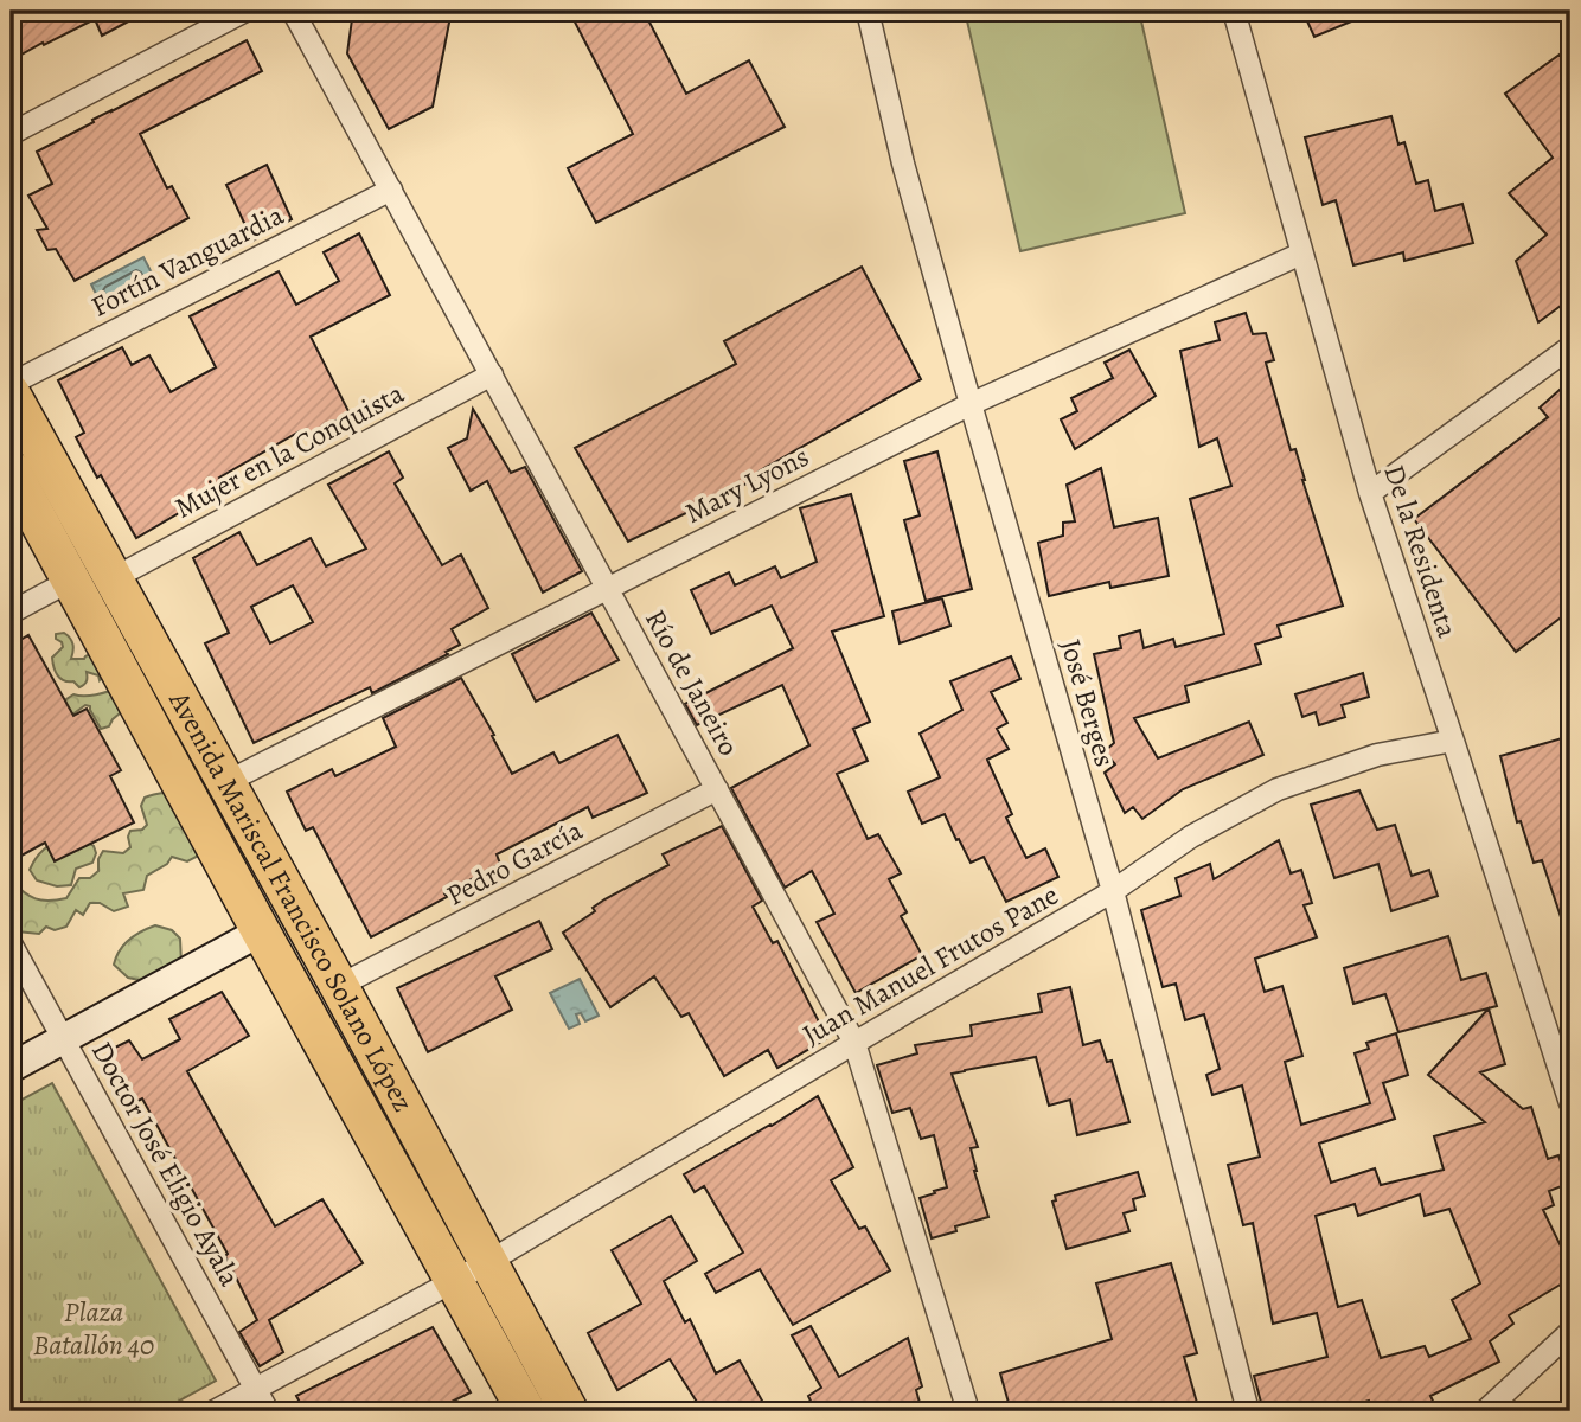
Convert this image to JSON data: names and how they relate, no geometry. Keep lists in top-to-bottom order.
{
  "streets": {
    "highway": ["Avenida Mariscal Francisco Solano López"],
    "street": [
      "Fortín Vanguardia",
      "Mujer en la Conquista",
      "Mary Lyons",
      "De la Residenta",
      "Río de Janeiro",
      "José Berges",
      "Pedro García",
      "Juan Manuel Frutos Pane",
      "Doctor José Eligio Ayala"
    ]
  },
  "crossings": [
    ["Fortín Vanguardia", "Río de Janeiro"],
    ["Mujer en la Conquista", "Río de Janeiro"],
    ["Mujer en la Conquista", "Avenida Mariscal Francisco Solano López"],
    ["Mary Lyons", "De la Residenta"],
    ["Mary Lyons", "Río de Janeiro"],
    ["Mary Lyons", "José Berges"],
    ["Mary Lyons", "Avenida Mariscal Francisco Solano López"],
    ["De la Residenta", "Juan Manuel Frutos Pane"],
    ["Río de Janeiro", "Pedro García"],
    ["Río de Janeiro", "Juan Manuel Frutos Pane"],
    ["José Berges", "Juan Manuel Frutos Pane"],
    ["Pedro García", "Avenida Mariscal Francisco Solano López"],
    ["Avenida Mariscal Francisco Solano López", "Juan Manuel Frutos Pane"],
    ["Juan Manuel Frutos Pane", "Doctor José Eligio Ayala"]
  ],
  "parks": ["Plaza Batallón 40"]
}
